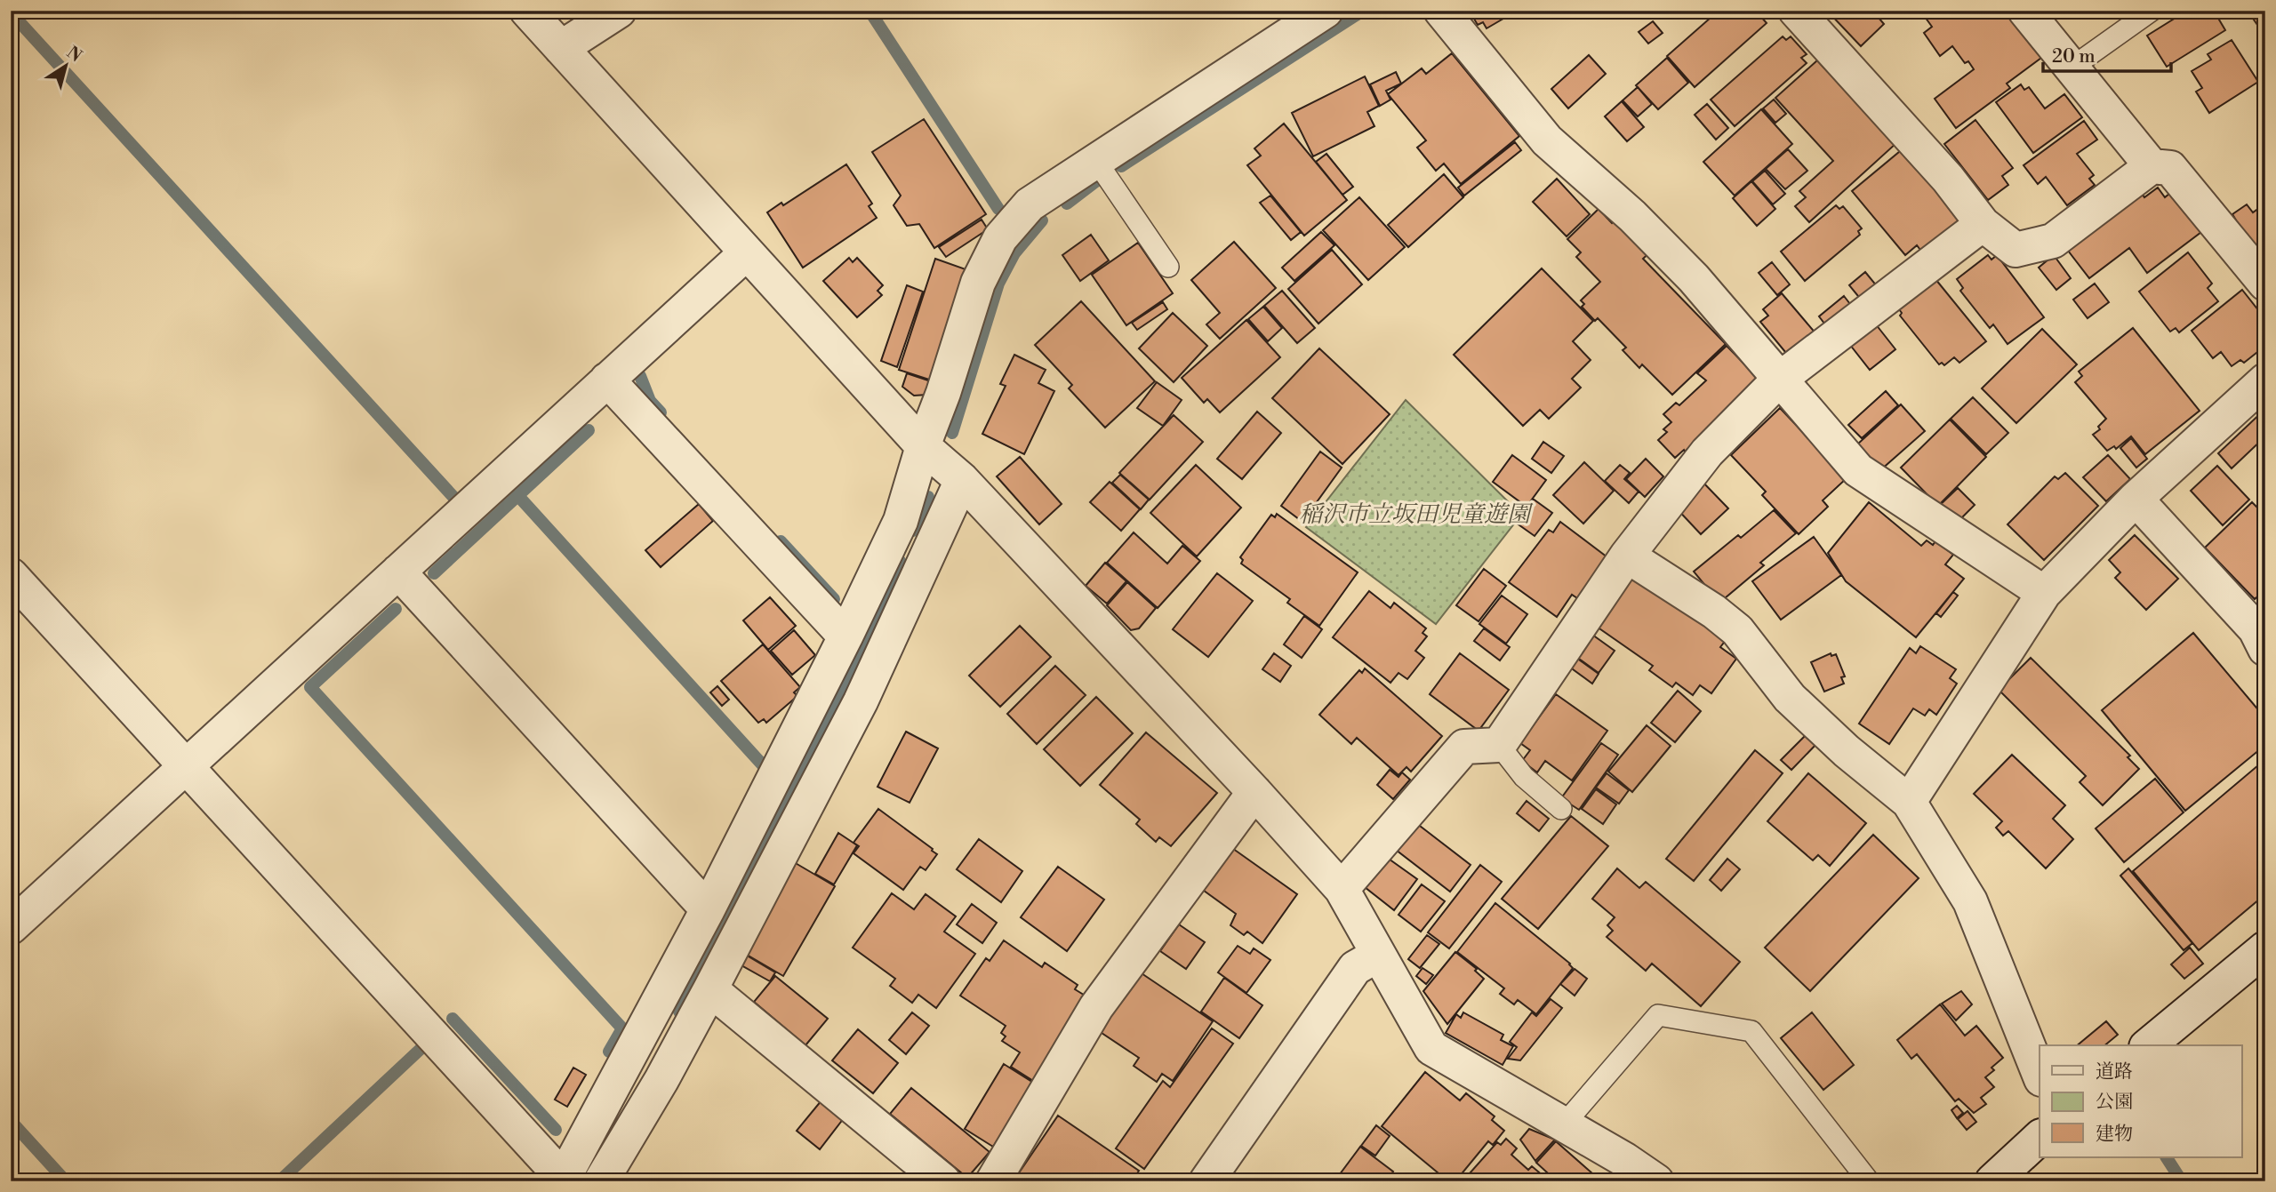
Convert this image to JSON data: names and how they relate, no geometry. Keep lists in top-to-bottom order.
{
  "parks": ["稲沢市立坂田児童遊園"],
  "legend": ["道路", "公園", "建物"],
  "scale_bar": "20 m",
  "north": "top right"
}
